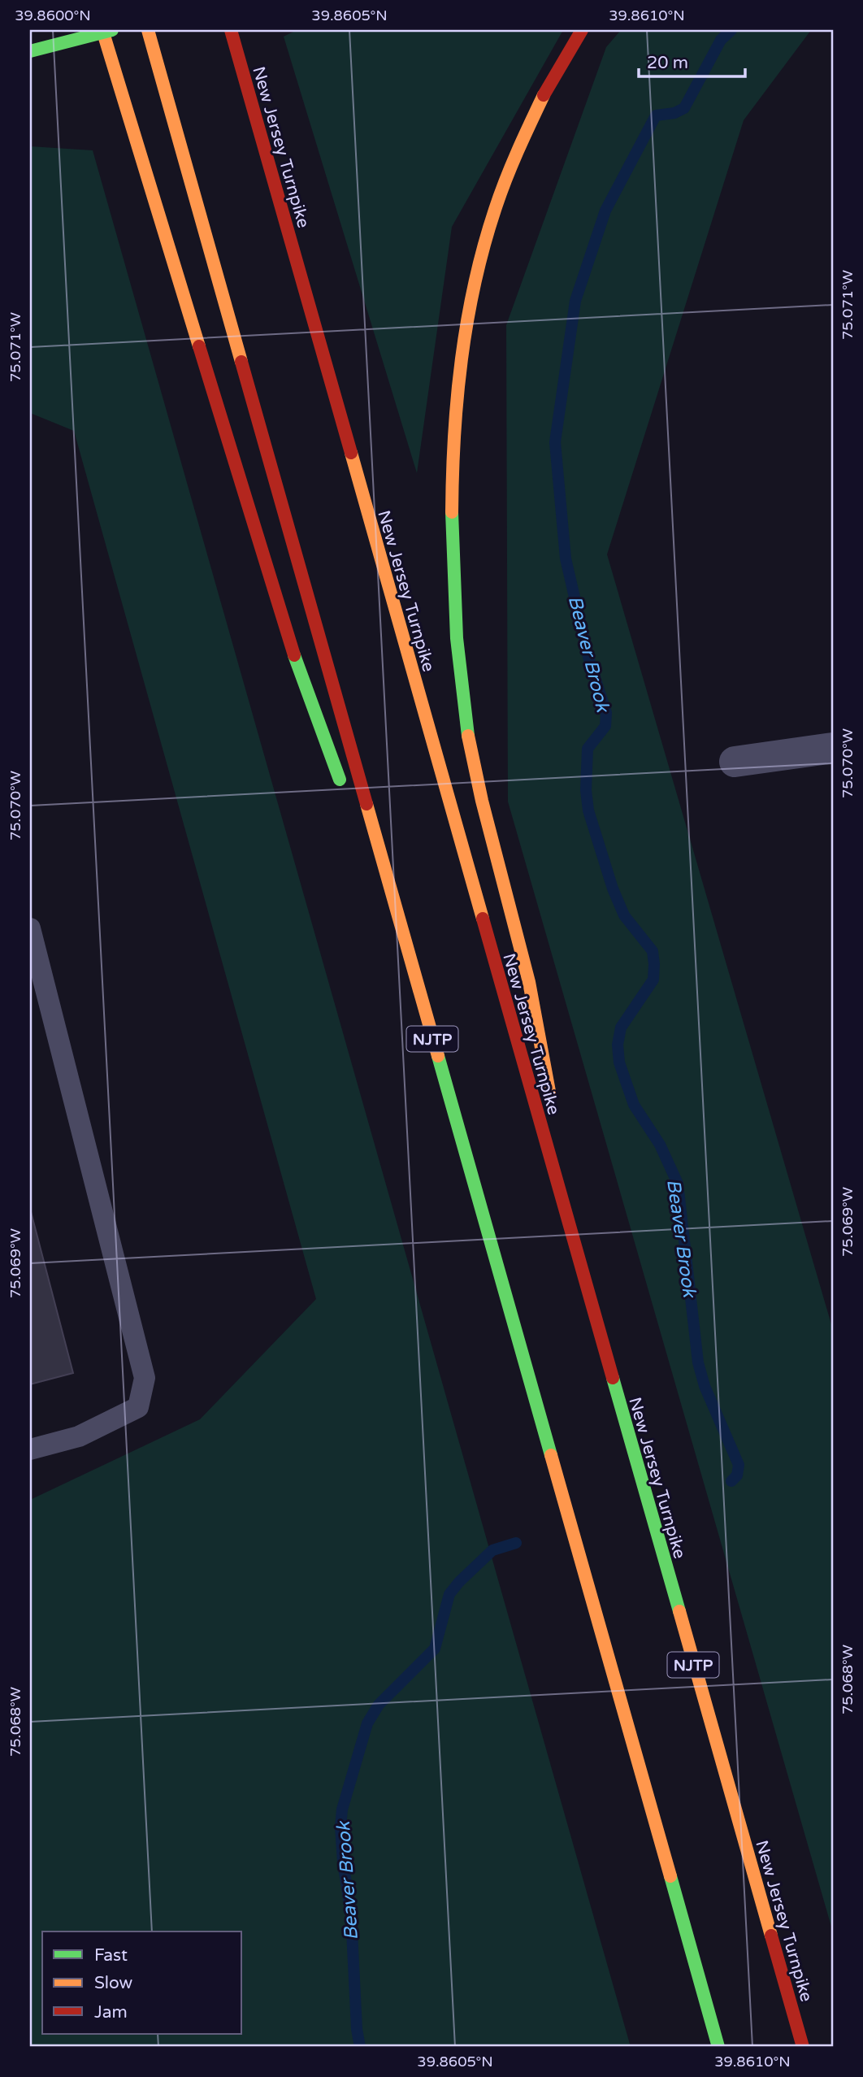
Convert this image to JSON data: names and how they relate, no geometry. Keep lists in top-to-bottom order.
{
  "streets": {
    "highway": ["New Jersey Turnpike", "NJTP"]
  },
  "water": ["Beaver Brook"],
  "legend": ["Fast", "Slow", "Jam"],
  "scale_bar": "20 m",
  "coordinates": [
    "39.8600°N",
    "39.8605°N",
    "39.8610°N",
    "75.071°W",
    "75.070°W",
    "75.069°W",
    "75.068°W"
  ]
}
